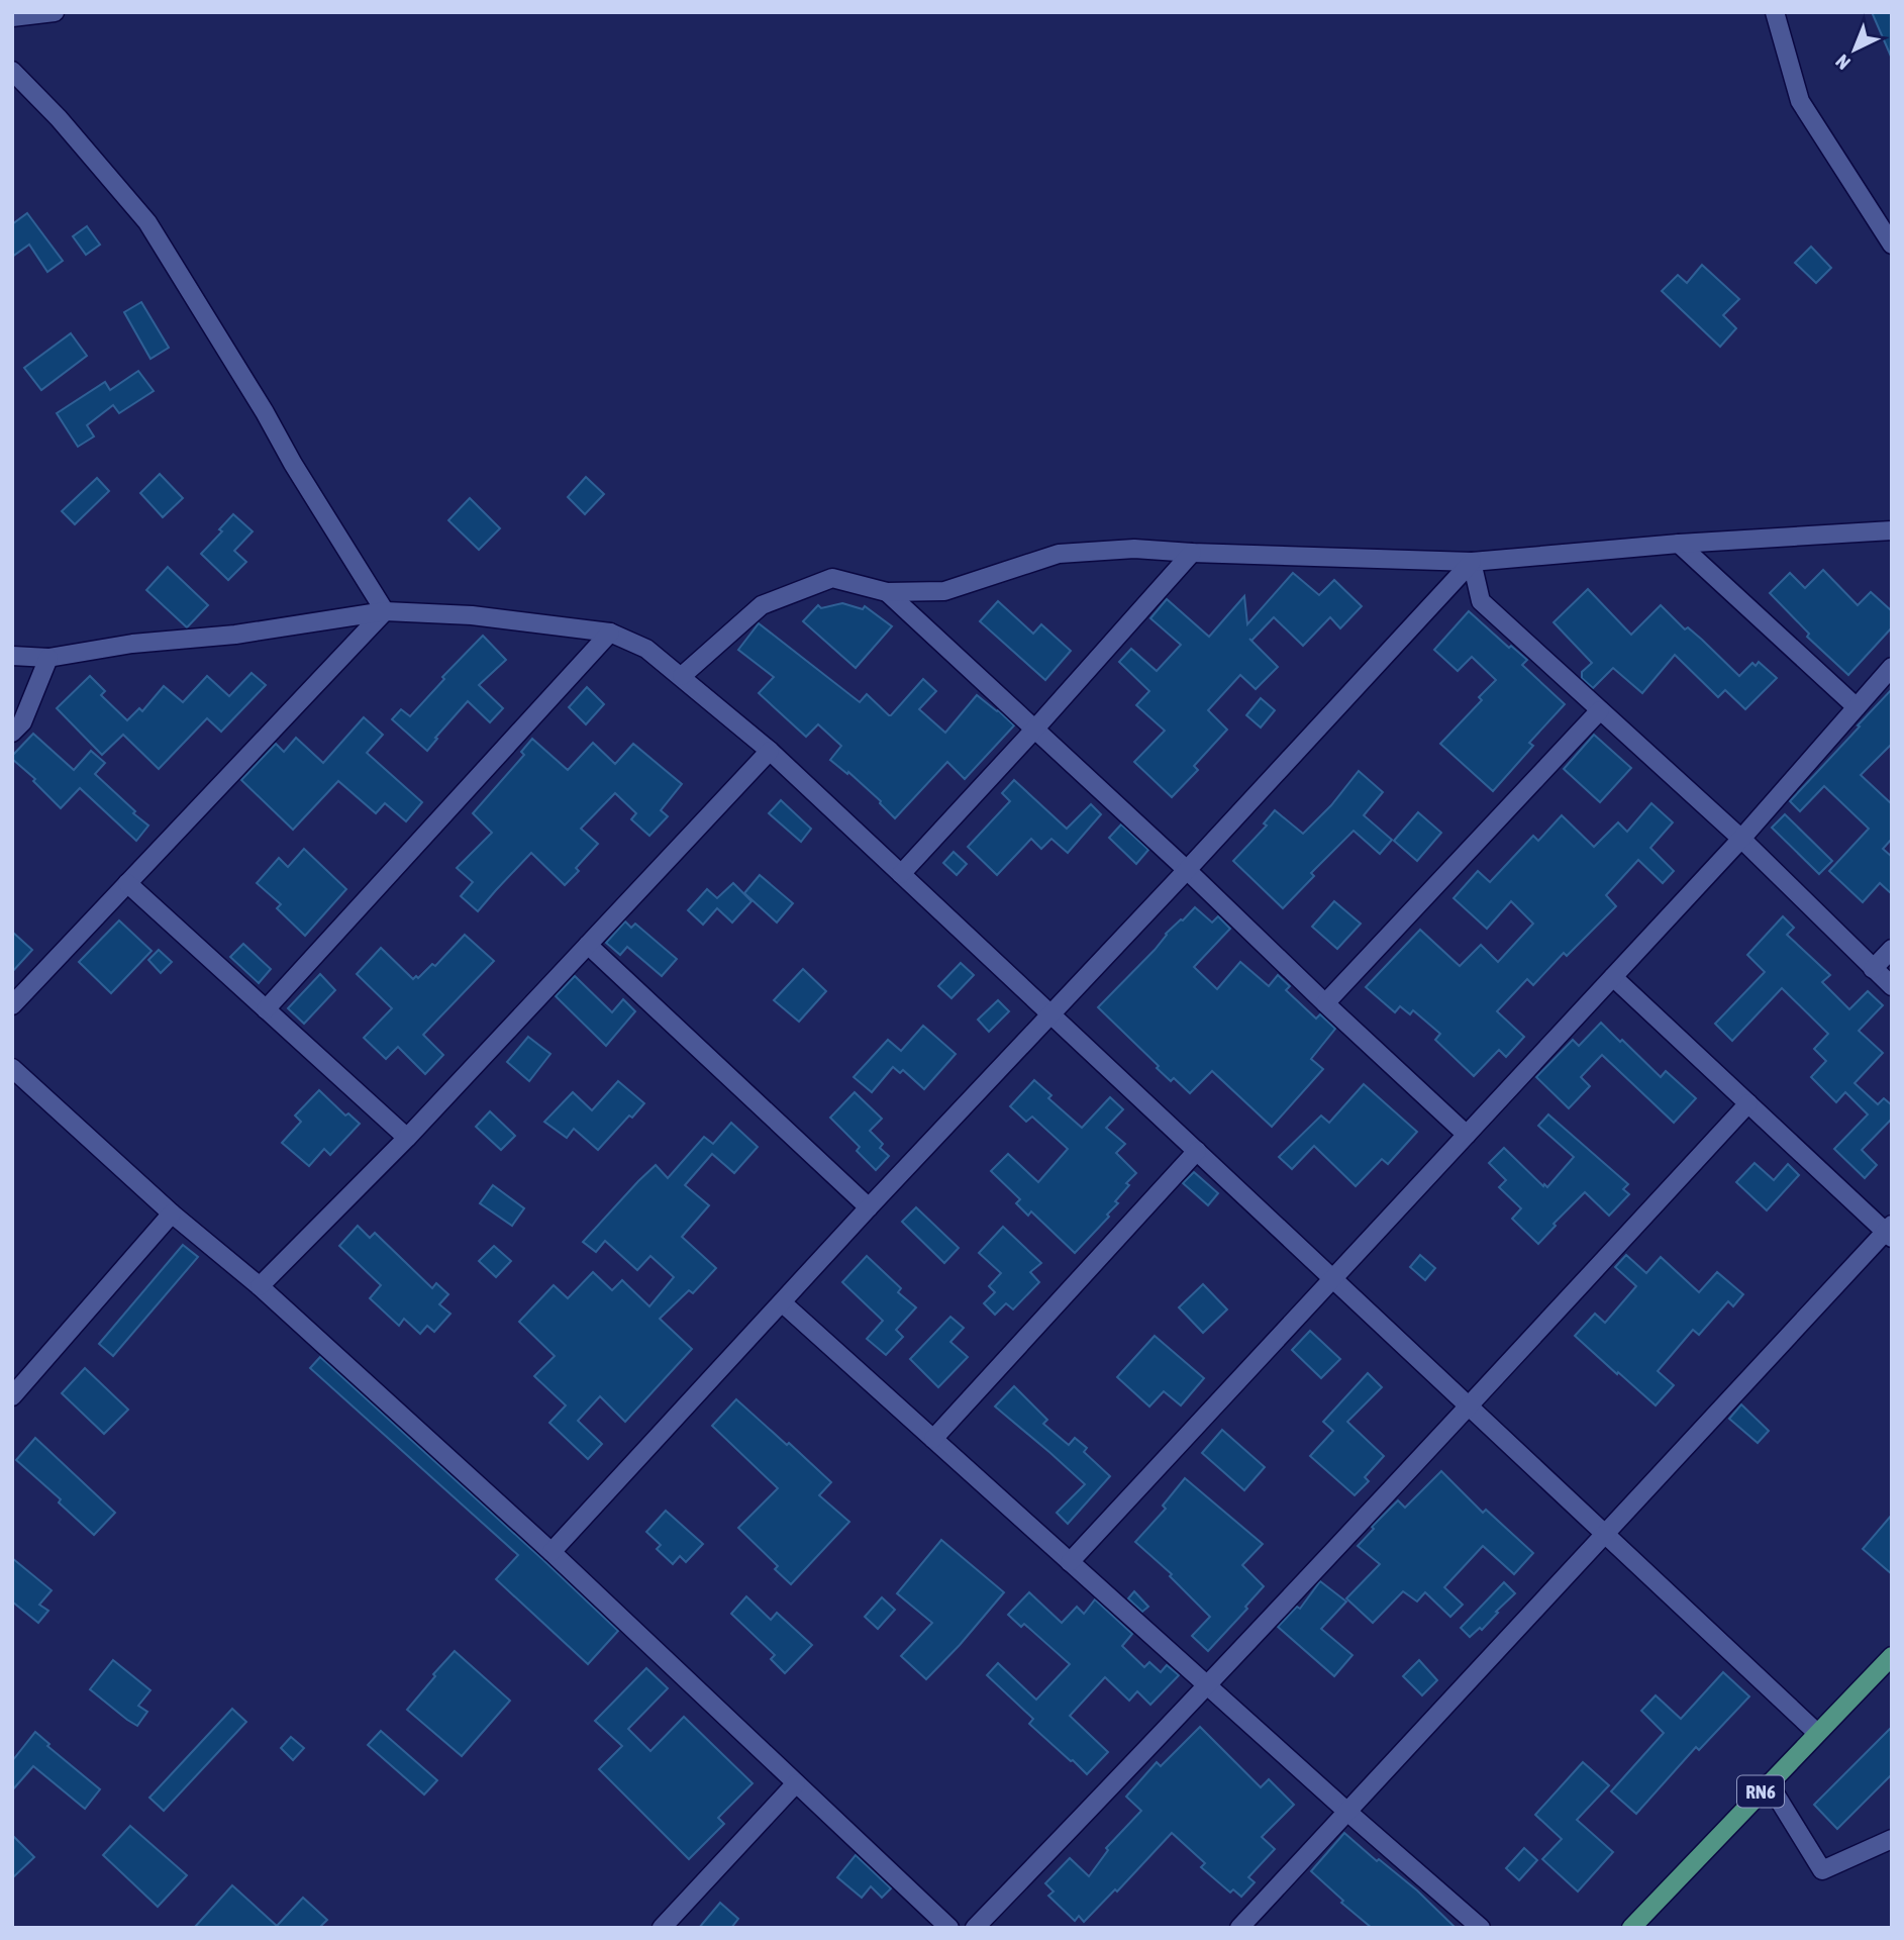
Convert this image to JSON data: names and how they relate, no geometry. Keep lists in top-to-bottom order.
{
  "streets": {
    "main road": ["RN6"]
  },
  "north": "bottom left"
}
